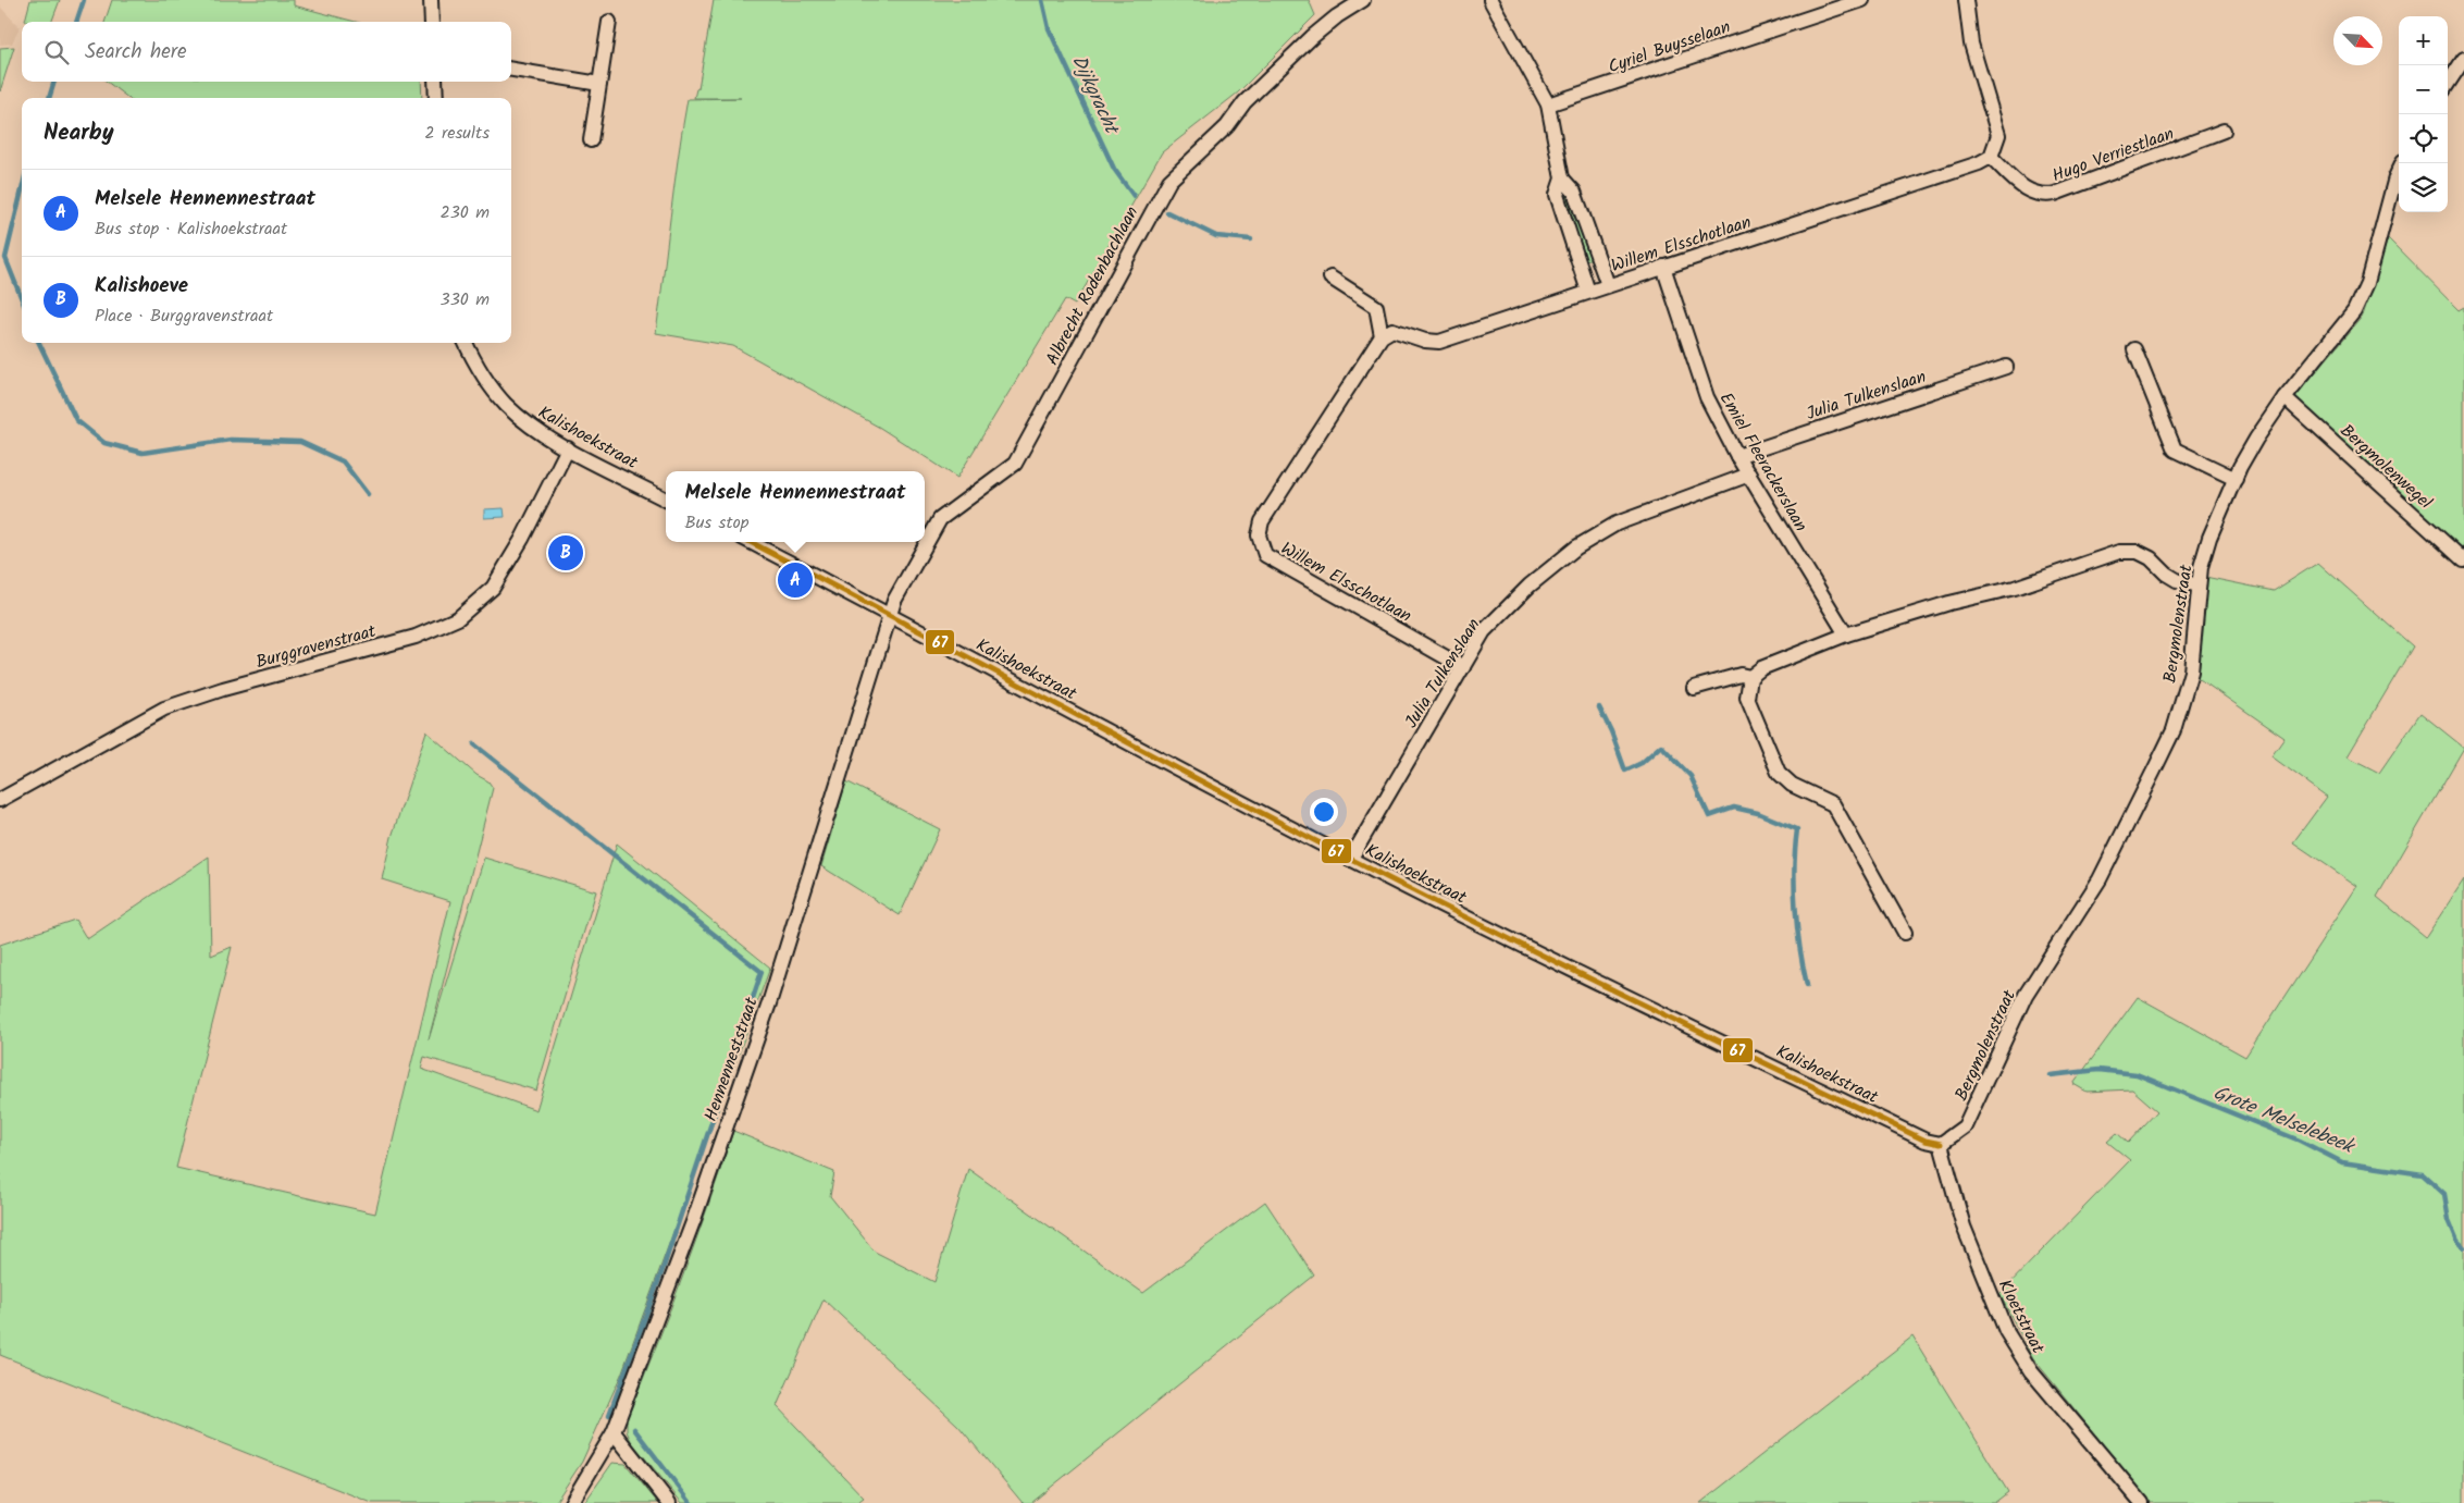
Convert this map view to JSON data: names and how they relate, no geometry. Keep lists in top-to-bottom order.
{
  "streets": {
    "street": [
      "Cyriel Buysselaan",
      "Hugo Verriestlaan",
      "Willem Elsschotlaan",
      "Albrecht Rodenbachlaan",
      "Julia Tulkenslaan",
      "Kalishoekstraat",
      "Emiel Fleerackerslaan",
      "Bergmolenwegel",
      "Bergmolenstraat",
      "Burggravenstraat",
      "Hennenneststraat",
      "Kloetstraat"
    ]
  },
  "crossings": [
    ["Hugo Verriestlaan", "Willem Elsschotlaan"],
    ["Willem Elsschotlaan", "Julia Tulkenslaan"],
    ["Willem Elsschotlaan", "Emiel Fleerackerslaan"],
    ["Albrecht Rodenbachlaan", "Kalishoekstraat"],
    ["Albrecht Rodenbachlaan", "Hennenneststraat"],
    ["Julia Tulkenslaan", "Kalishoekstraat"],
    ["Julia Tulkenslaan", "Emiel Fleerackerslaan"],
    ["Kalishoekstraat", "Bergmolenstraat"],
    ["Kalishoekstraat", "Burggravenstraat"],
    ["Kalishoekstraat", "Hennenneststraat"],
    ["Kalishoekstraat", "Kloetstraat"],
    ["Bergmolenwegel", "Bergmolenstraat"],
    ["Bergmolenstraat", "Kloetstraat"]
  ],
  "water": ["Dijkgracht", "Grote Melselebeek"],
  "lines": ["transit line 67"],
  "north": "bottom right",
  "page": {
    "map_buttons": ["+", "−"],
    "search": "Search here",
    "heading": ["Nearby", "2 results"],
    "list": [
      {
        "mark": "A",
        "name": "Melsele Hennennestraat",
        "note": "Bus stop · Kalishoekstraat",
        "value": "230 m"
      },
      {
        "mark": "B",
        "name": "Kalishoeve",
        "note": "Place · Burggravenstraat",
        "value": "330 m"
      }
    ],
    "popup": ["Melsele Hennennestraat", "Bus stop"],
    "pins": ["B", "A"]
  }
}
